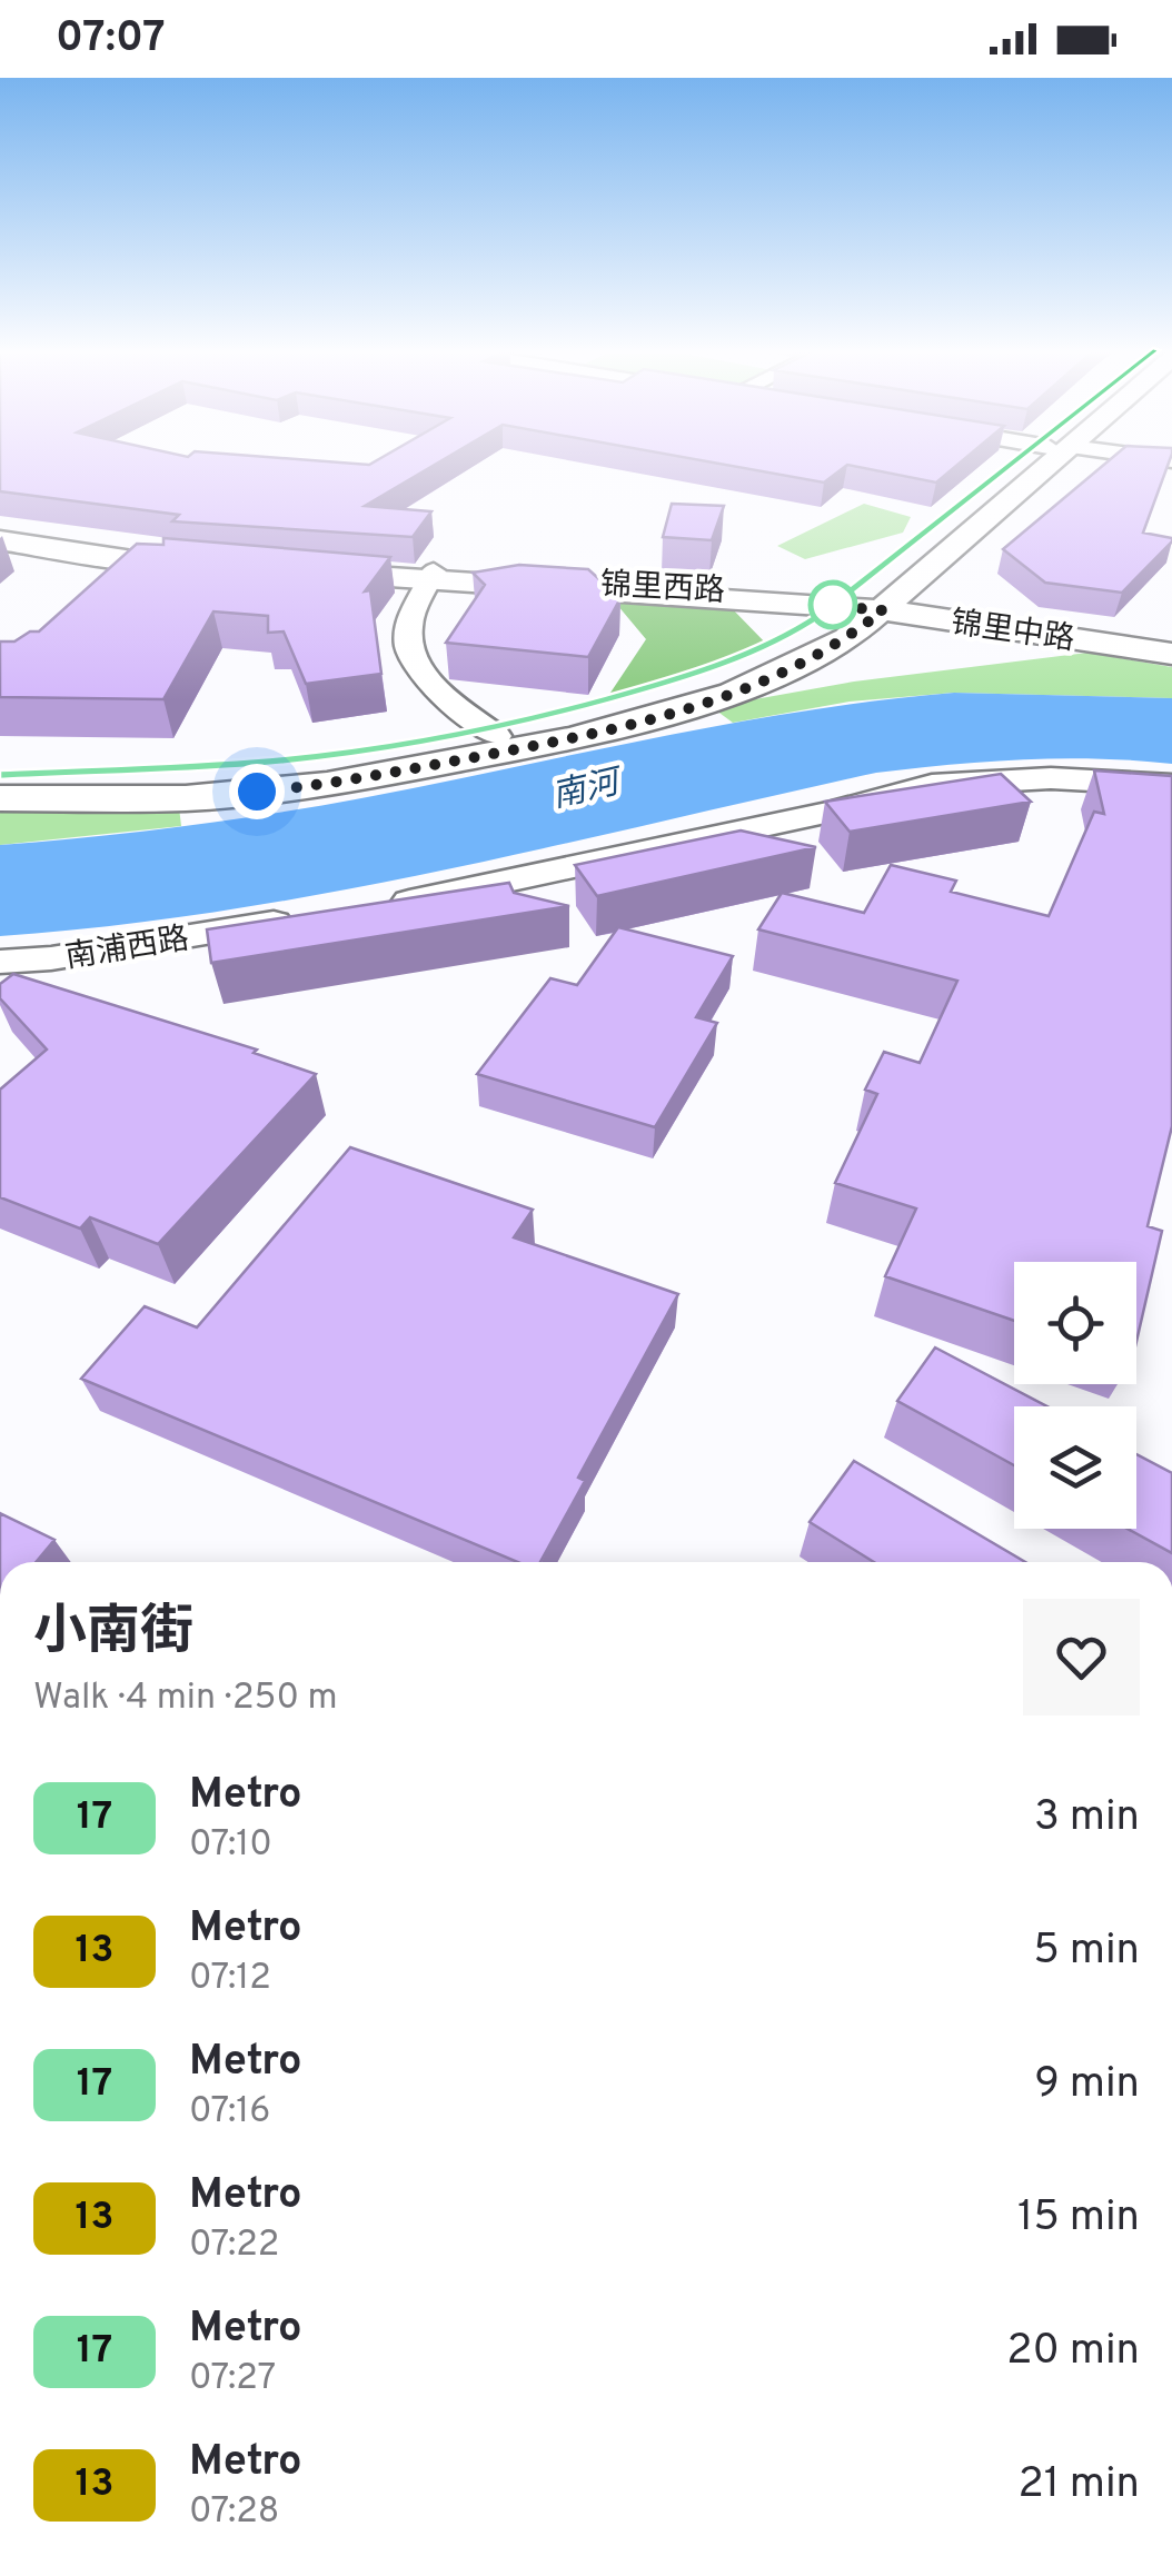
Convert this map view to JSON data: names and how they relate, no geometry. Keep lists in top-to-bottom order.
{
  "streets": {
    "main road": ["锦里西路", "锦里中路"],
    "street": ["南浦西路"]
  },
  "crossings": [
    ["锦里西路", "锦里中路"]
  ],
  "water": ["南河"],
  "lines": ["metro line 17"],
  "page": {
    "status": "07:07",
    "heading": ["小南街", "Walk · 4 min · 250 m"],
    "list": [
      {
        "mark": "17",
        "name": "Metro",
        "note": "07:10",
        "value": "3 min"
      },
      {
        "mark": "13",
        "name": "Metro",
        "note": "07:12",
        "value": "5 min"
      },
      {
        "mark": "17",
        "name": "Metro",
        "note": "07:16",
        "value": "9 min"
      },
      {
        "mark": "13",
        "name": "Metro",
        "note": "07:22",
        "value": "15 min"
      },
      {
        "mark": "17",
        "name": "Metro",
        "note": "07:27",
        "value": "20 min"
      },
      {
        "mark": "13",
        "name": "Metro",
        "note": "07:28",
        "value": "21 min"
      }
    ]
  }
}
